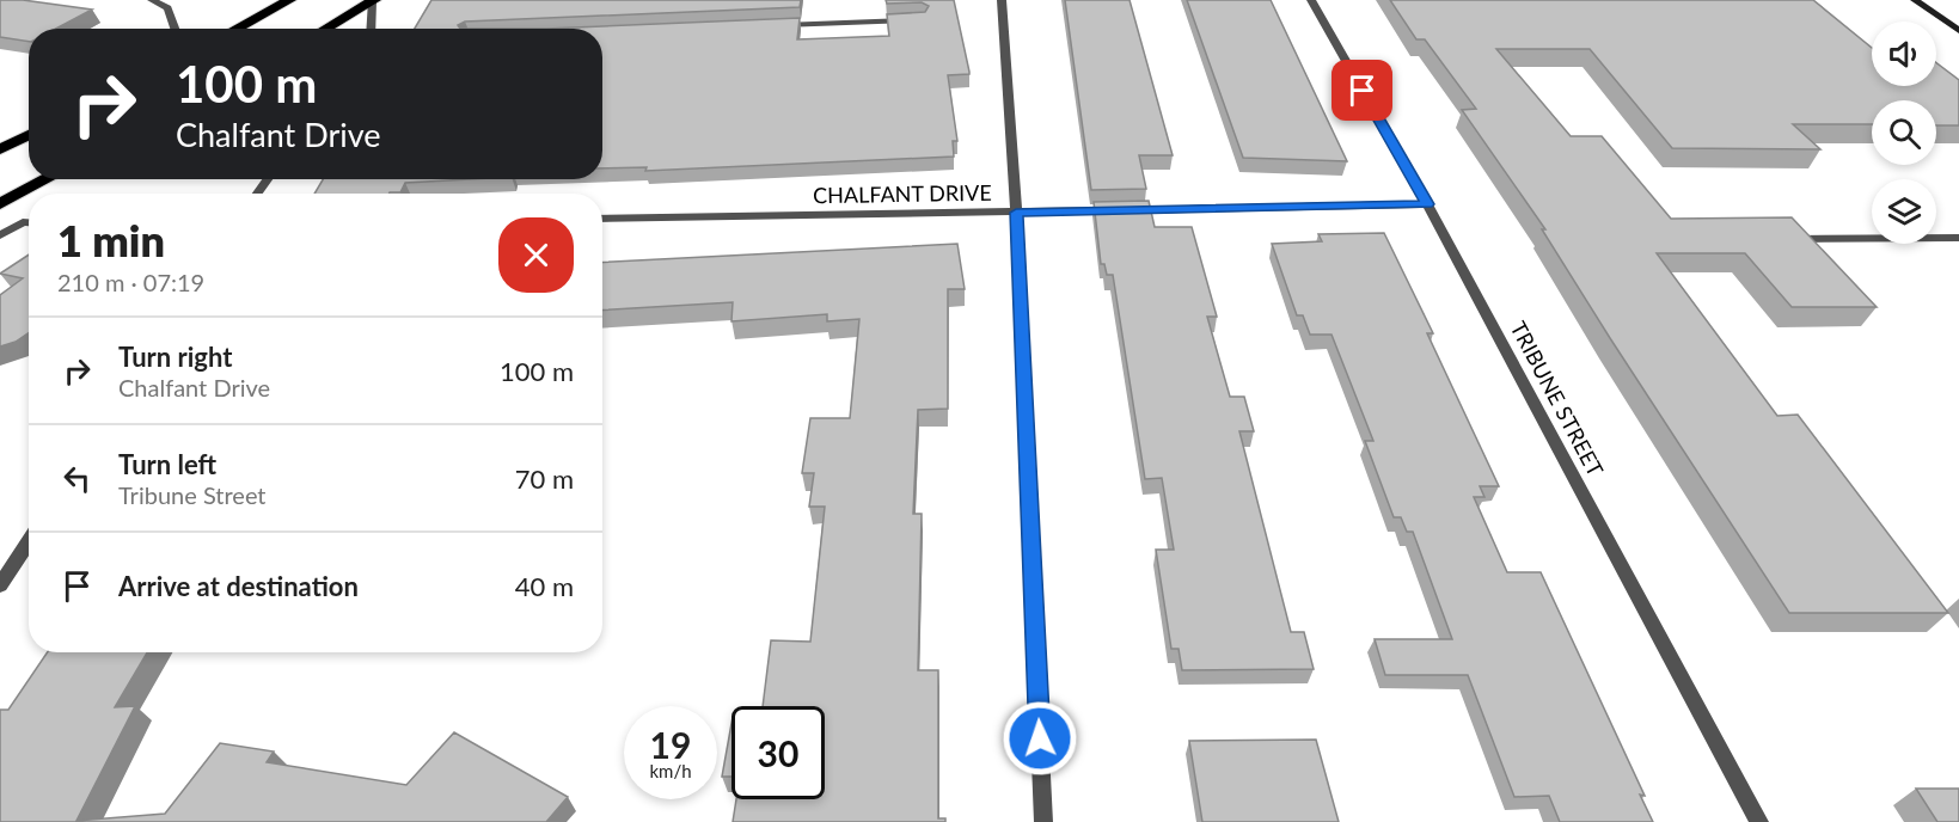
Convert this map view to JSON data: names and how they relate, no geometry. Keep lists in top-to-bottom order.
{
  "streets": {
    "street": ["CHALFANT DRIVE", "TRIBUNE STREET"]
  },
  "crossings": [
    ["CHALFANT DRIVE", "TRIBUNE STREET"]
  ],
  "page": {
    "turn": ["100 m", "Chalfant Drive"],
    "heading": ["1 min", "210 m · 07:19"],
    "list": [
      {
        "name": "Turn right",
        "note": "Chalfant Drive",
        "value": "100 m"
      },
      {
        "name": "Turn left",
        "note": "Tribune Street",
        "value": "70 m"
      },
      {
        "name": "Arrive at destination",
        "value": "40 m"
      }
    ],
    "speed": "19 km/h",
    "limit": "30"
  }
}
